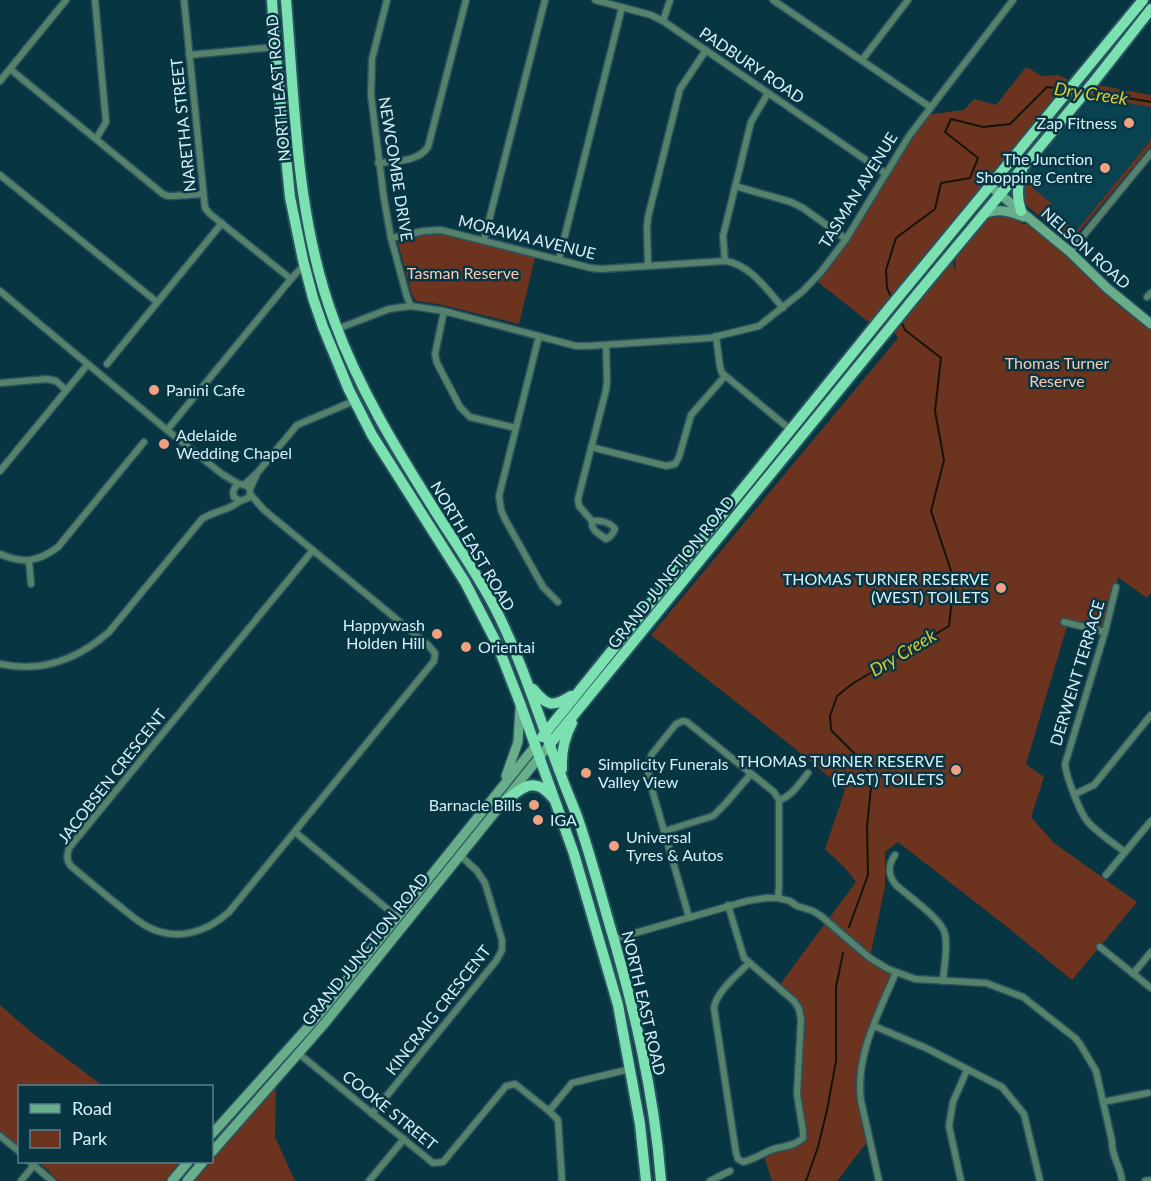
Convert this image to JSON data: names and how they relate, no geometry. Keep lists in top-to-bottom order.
{
  "streets": {
    "highway": ["NORTH EAST ROAD", "GRAND JUNCTION ROAD"],
    "main road": ["NELSON ROAD"],
    "street": [
      "PADBURY ROAD",
      "NARETHA STREET",
      "NEWCOMBE DRIVE",
      "TASMAN AVENUE",
      "MORAWA AVENUE",
      "DERWENT TERRACE",
      "JACOBSEN CRESCENT",
      "KINCRAIG CRESCENT",
      "COOKE STREET"
    ]
  },
  "crossings": [
    ["PADBURY ROAD", "TASMAN AVENUE"],
    ["NORTH EAST ROAD", "TASMAN AVENUE"],
    ["NORTH EAST ROAD", "GRAND JUNCTION ROAD"],
    ["NEWCOMBE DRIVE", "TASMAN AVENUE"],
    ["NEWCOMBE DRIVE", "MORAWA AVENUE"],
    ["TASMAN AVENUE", "MORAWA AVENUE"],
    ["NELSON ROAD", "GRAND JUNCTION ROAD"],
    ["GRAND JUNCTION ROAD", "KINCRAIG CRESCENT"],
    ["GRAND JUNCTION ROAD", "COOKE STREET"],
    ["KINCRAIG CRESCENT", "COOKE STREET"]
  ],
  "water": ["Dry Creek"],
  "parks": ["Tasman Reserve", "Thomas Turner Reserve"],
  "places": [
    "Zap Fitness",
    "The Junction Shopping Centre",
    "Panini Cafe",
    "Adelaide Wedding Chapel",
    "THOMAS TURNER RESERVE (WEST) TOILETS",
    "Happywash Holden Hill",
    "Orientai",
    "THOMAS TURNER RESERVE (EAST) TOILETS",
    "Simplicity Funerals Valley View",
    "Barnacle Bills",
    "IGA",
    "Universal Tyres & Autos"
  ],
  "legend": ["Road", "Park"]
}
